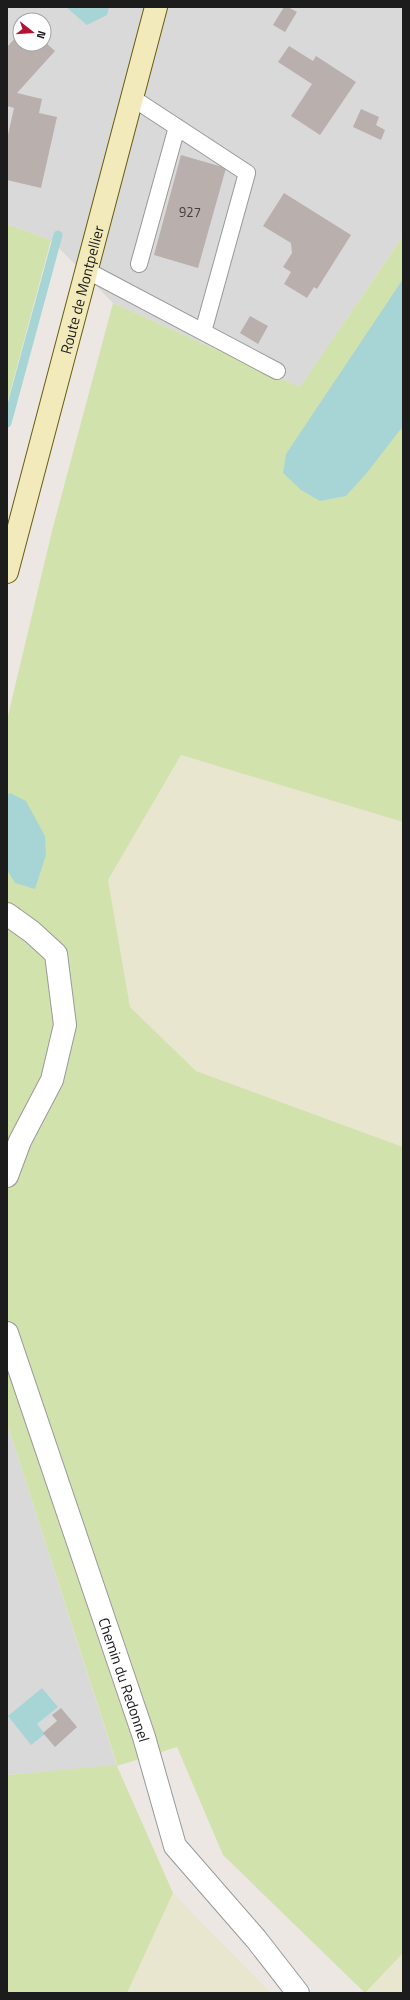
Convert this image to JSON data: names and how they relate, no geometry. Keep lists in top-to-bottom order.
{
  "streets": {
    "street": ["Route de Montpellier", "Chemin du Redonnel"]
  },
  "house_numbers": ["927"],
  "north": "right"
}
